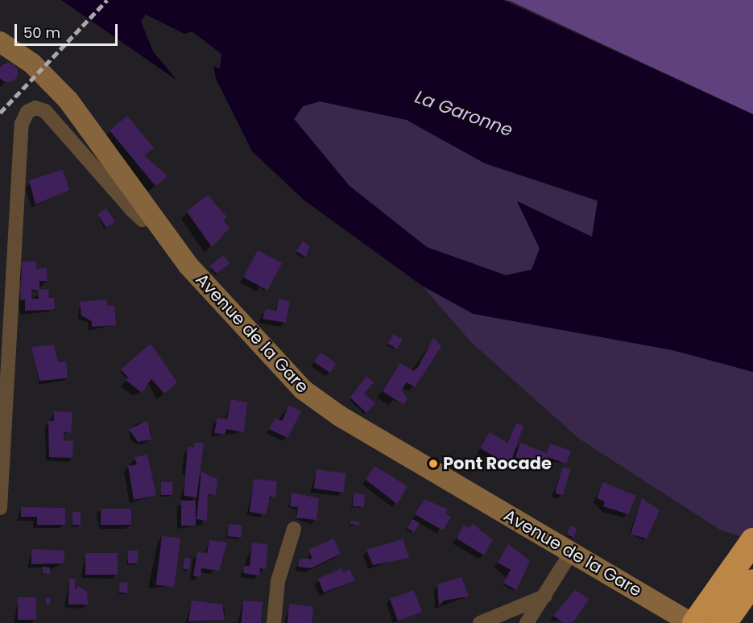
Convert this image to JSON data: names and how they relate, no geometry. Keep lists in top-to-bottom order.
{
  "streets": {
    "street": ["Avenue de la Gare"]
  },
  "water": ["La Garonne"],
  "places": ["Pont Rocade"],
  "scale_bar": "50 m"
}
